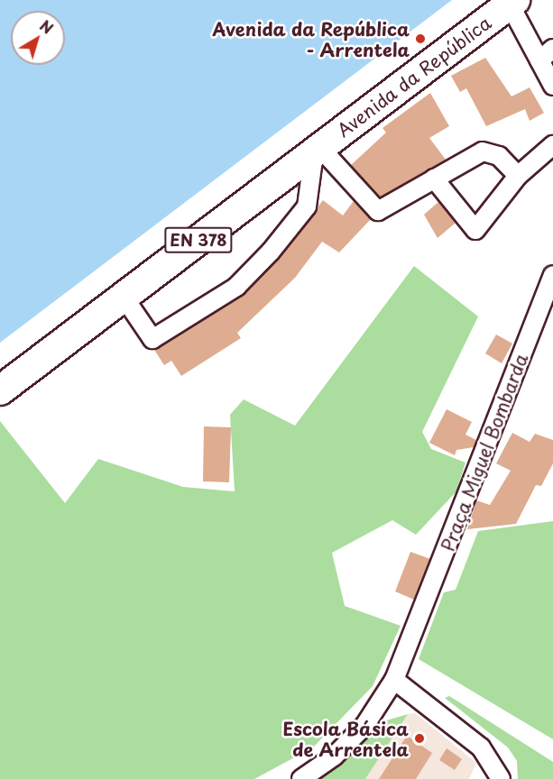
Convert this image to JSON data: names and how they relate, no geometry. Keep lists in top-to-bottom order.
{
  "streets": {
    "main road": ["Avenida da República", "EN 378"],
    "street": ["Praça Miguel Bombarda"]
  },
  "places": ["Avenida da República - Arrentela", "Escola Básica de Arrentela"],
  "north": "top right"
}
